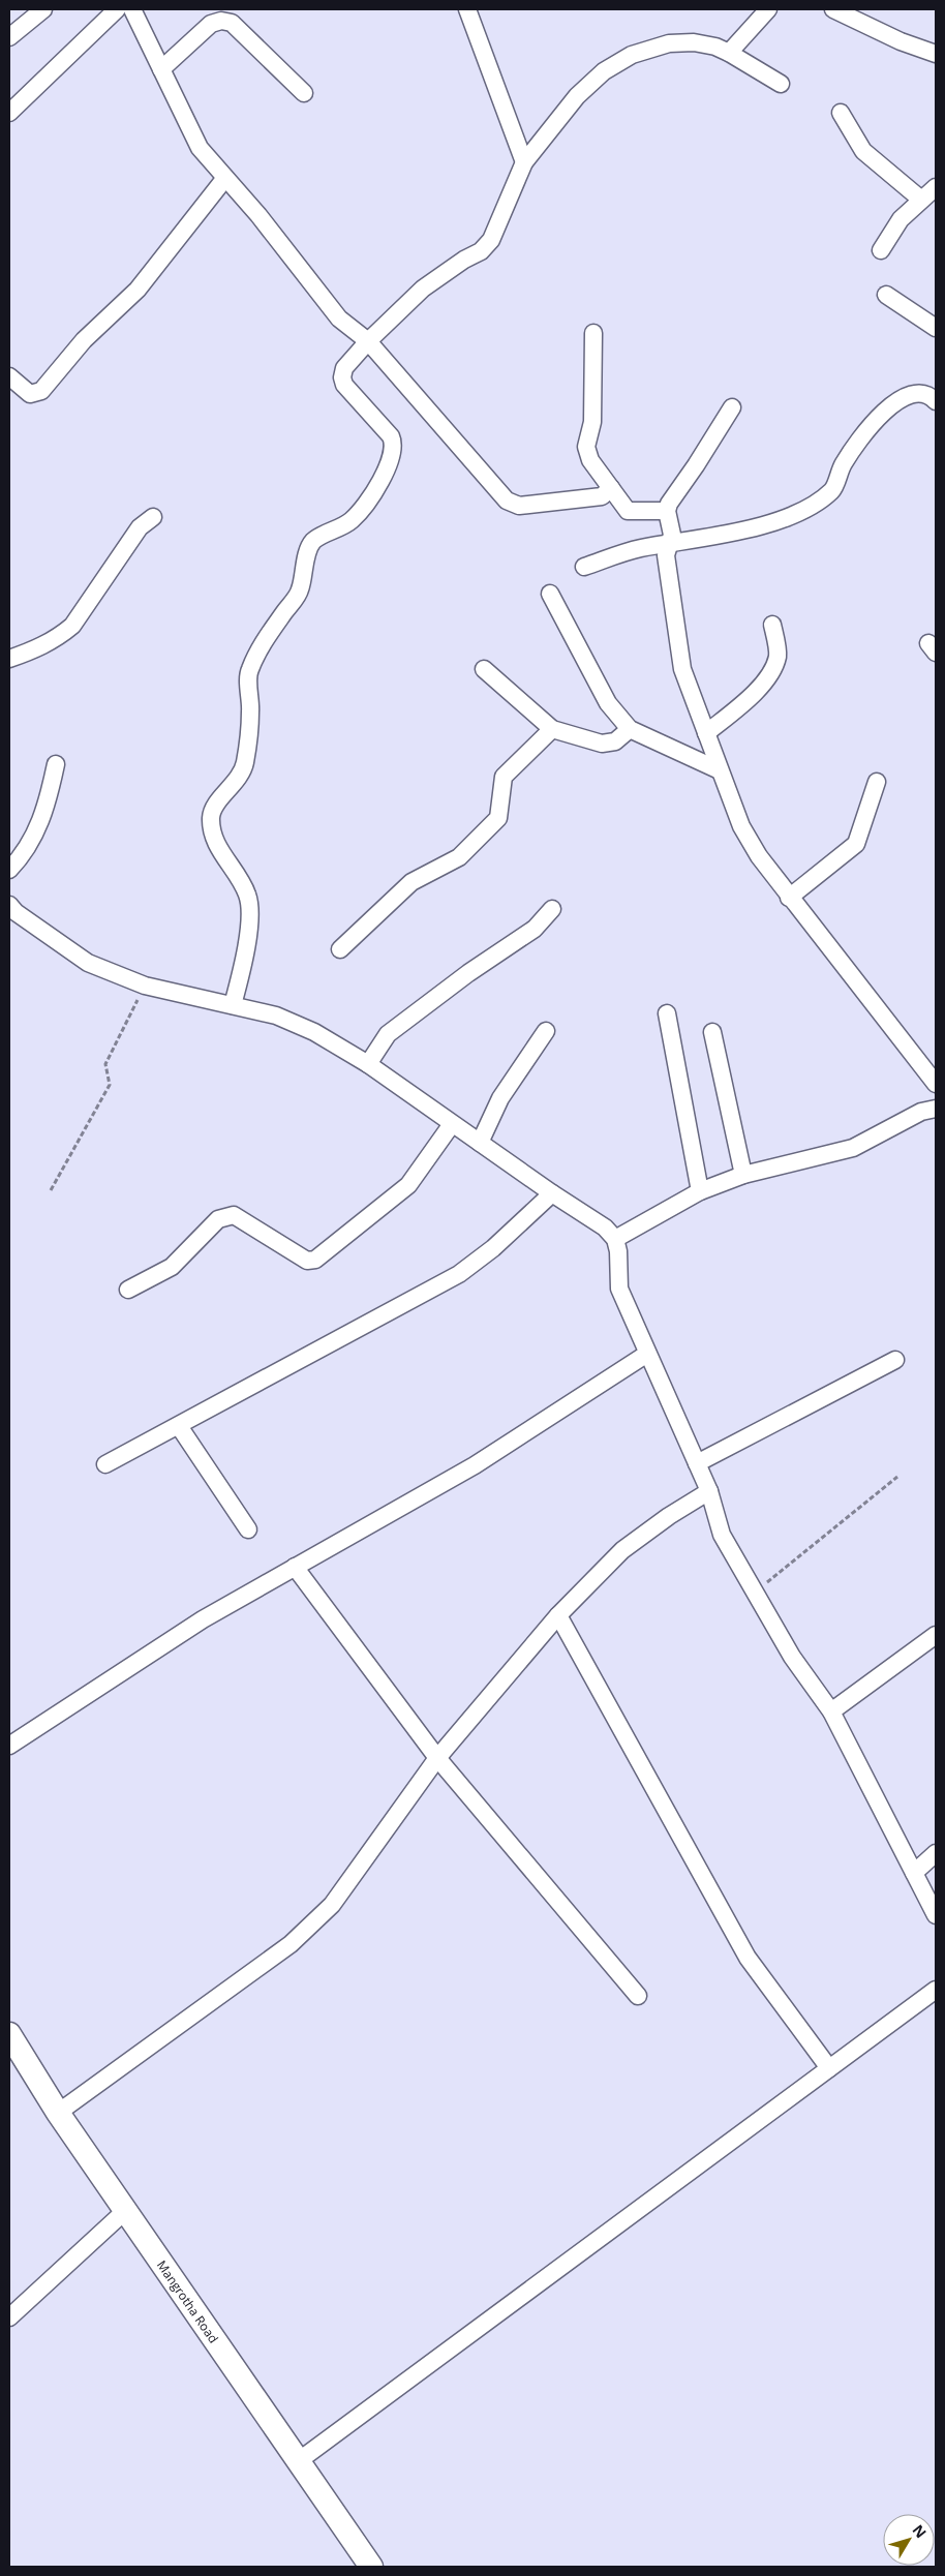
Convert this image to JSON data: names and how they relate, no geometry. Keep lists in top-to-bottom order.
{
  "streets": {
    "main road": ["Mangrotha Road"]
  },
  "north": "top right"
}
